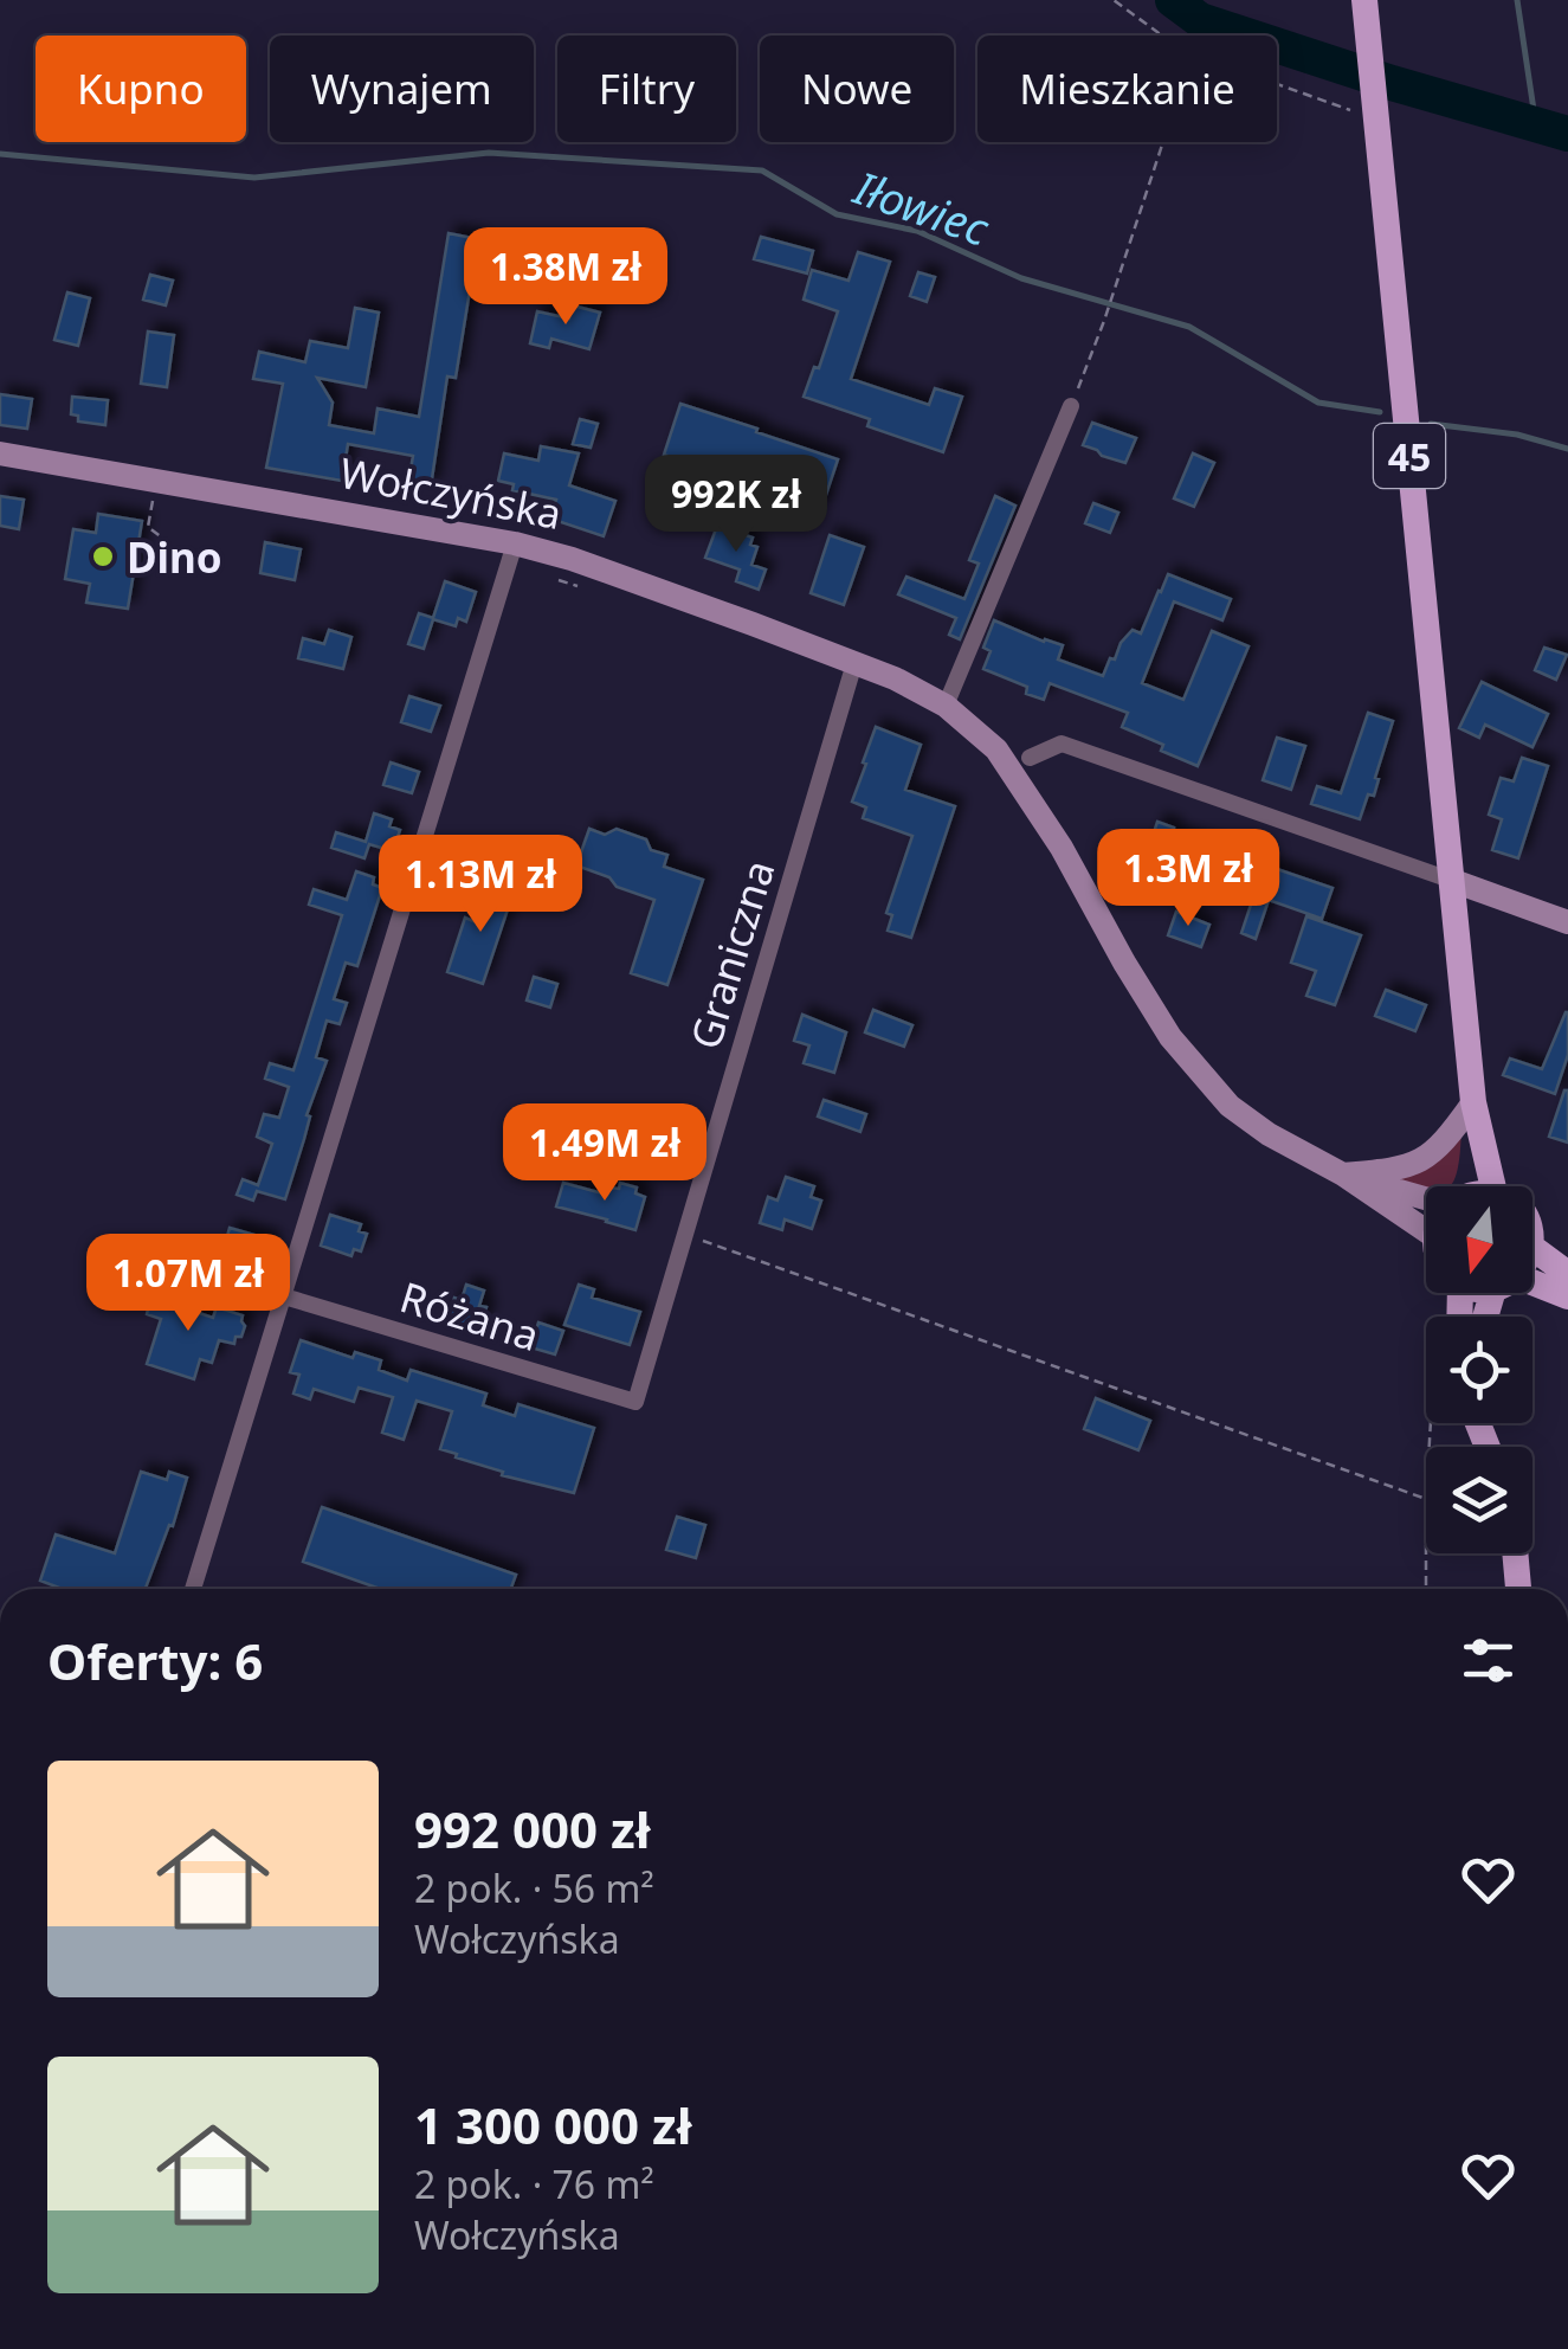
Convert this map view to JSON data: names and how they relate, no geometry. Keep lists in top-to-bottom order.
{
  "streets": {
    "main road": ["45"],
    "street": ["Wołczyńska", "Graniczna", "Różana"]
  },
  "crossings": [
    ["Wołczyńska", "Graniczna"],
    ["Graniczna", "Różana"]
  ],
  "water": ["Iłowiec"],
  "places": ["Dino"],
  "north": "bottom",
  "page": {
    "chip": [
      "Kupno",
      "Wynajem",
      "Filtry",
      "Nowe",
      "Mieszkanie"
    ],
    "price": [
      "1.38M zł",
      "992K zł",
      "1.3M zł",
      "1.13M zł",
      "1.49M zł",
      "1.07M zł"
    ],
    "heading": "Oferty: 6",
    "list": [
      {
        "name": "992 000 zł",
        "note": "2 pok. · 56 m² · Wołczyńska"
      },
      {
        "name": "1 300 000 zł",
        "note": "2 pok. · 76 m² · Wołczyńska"
      }
    ]
  }
}
